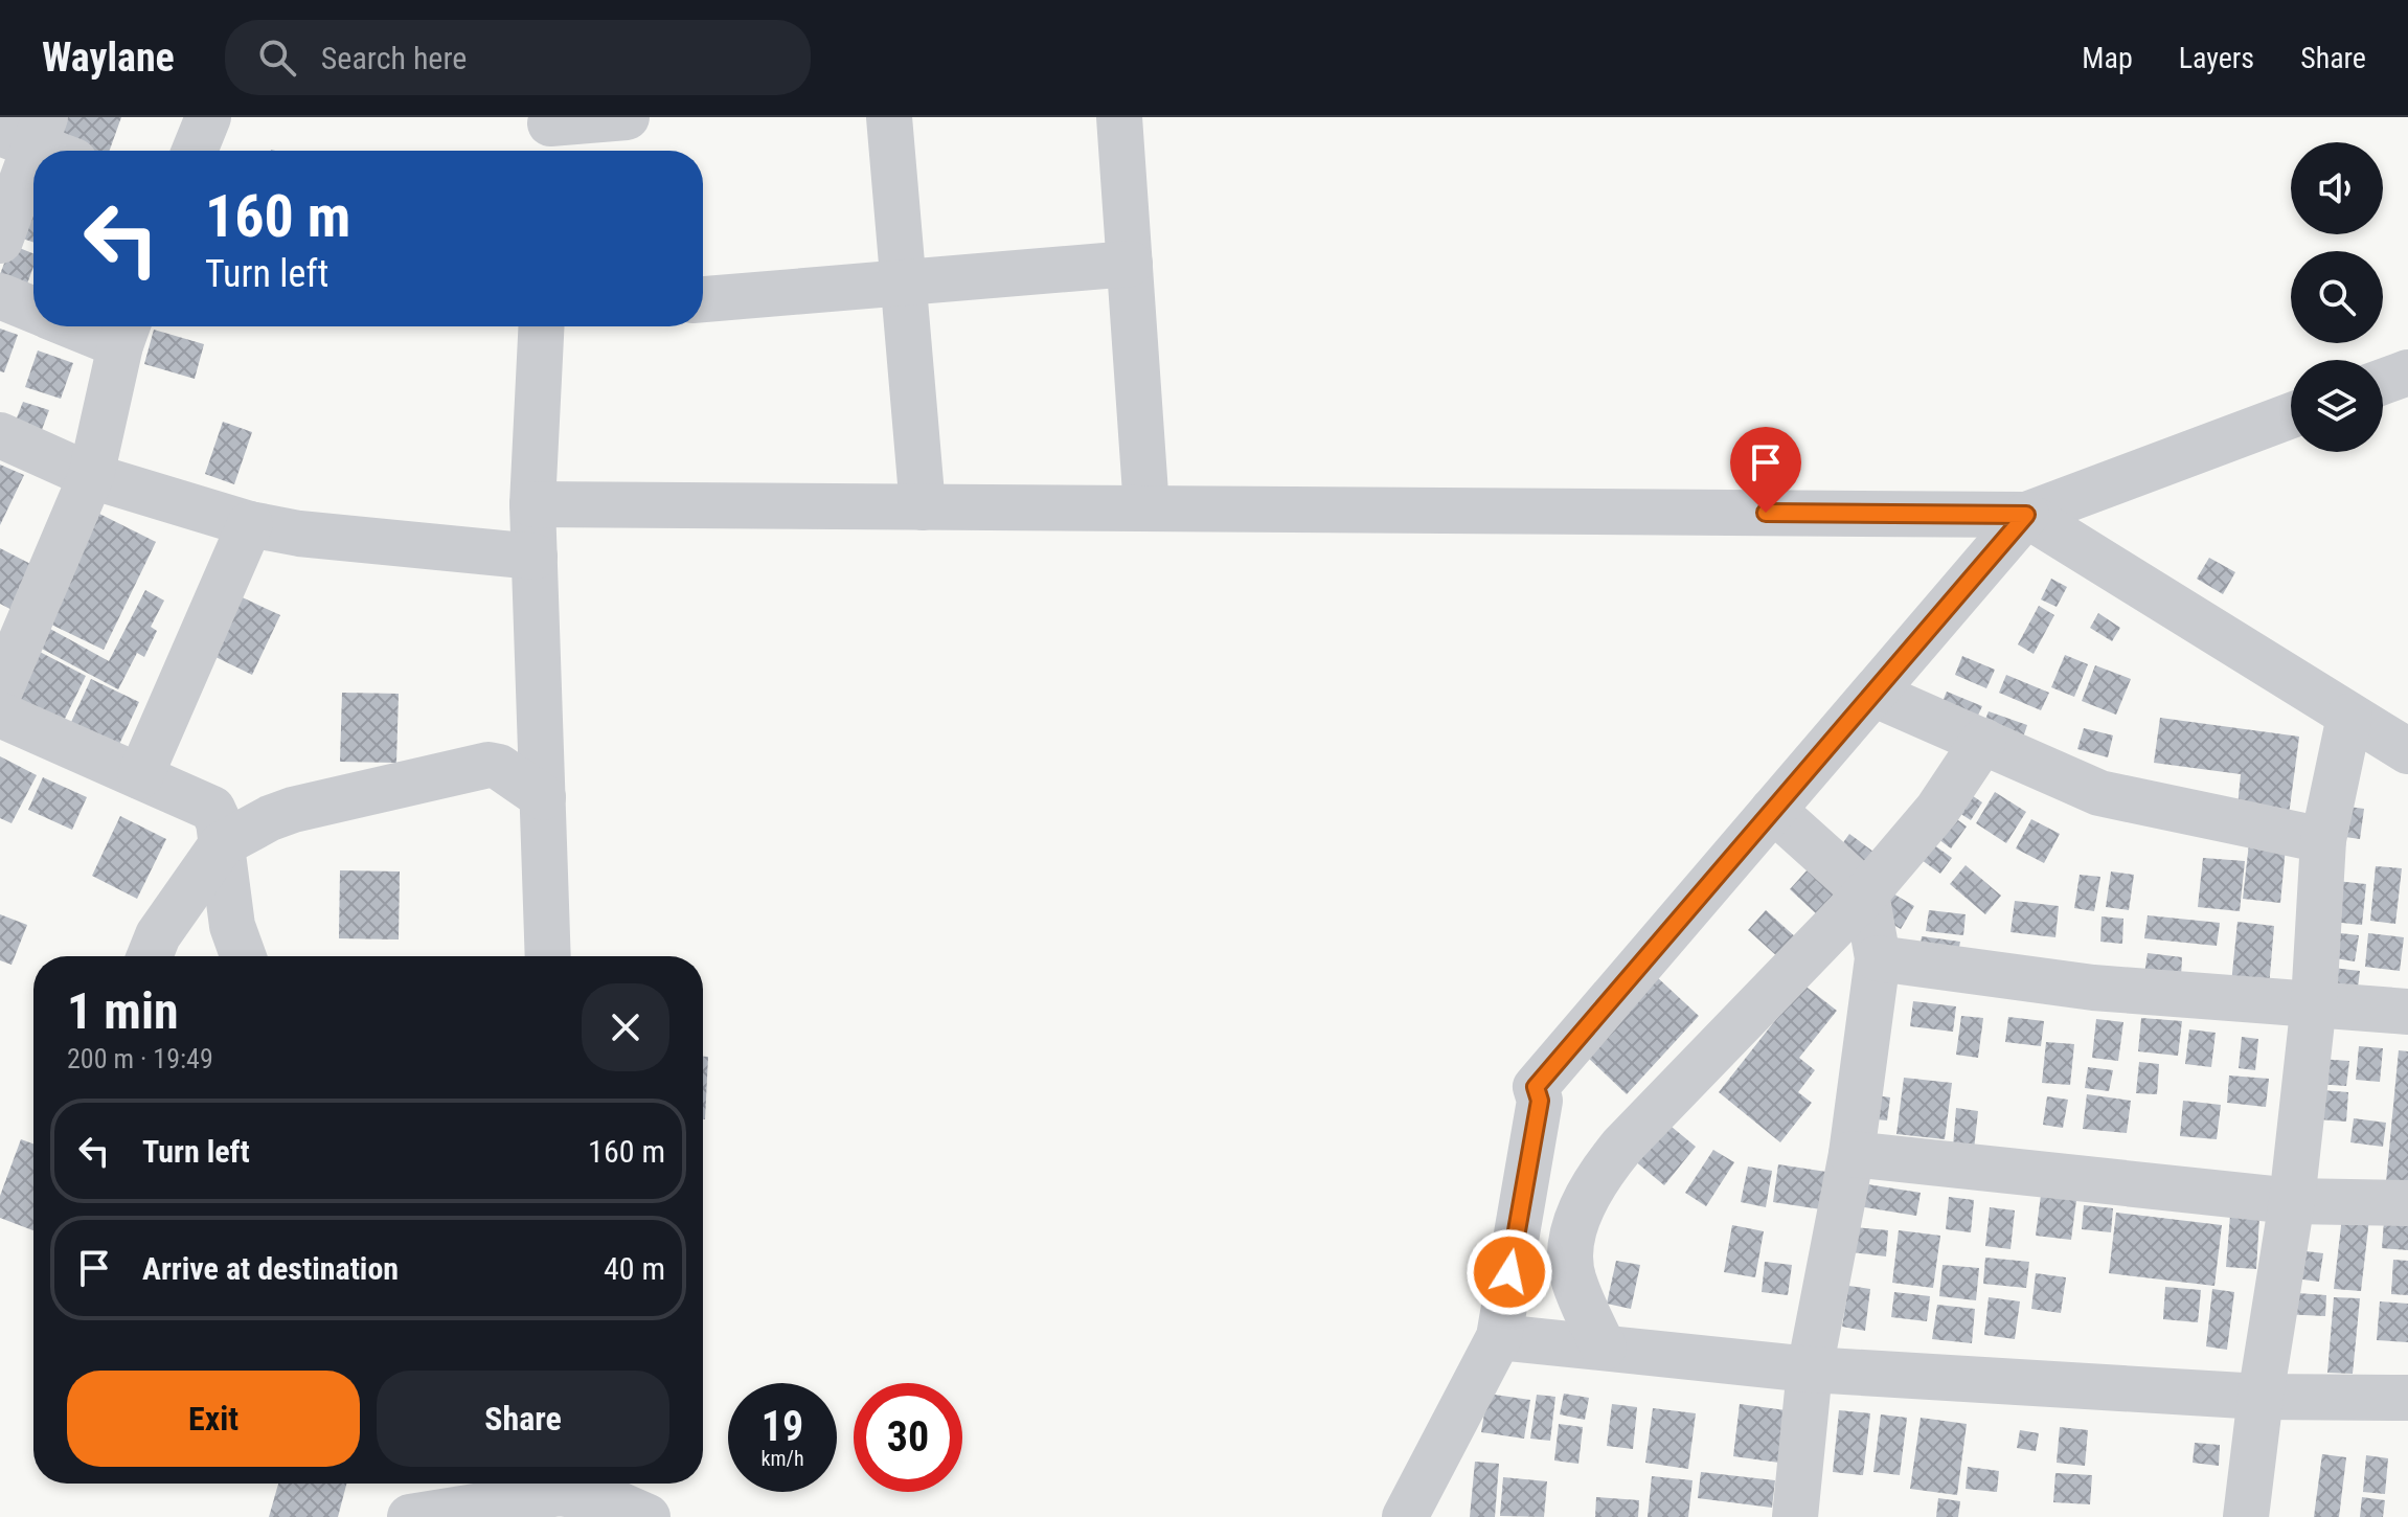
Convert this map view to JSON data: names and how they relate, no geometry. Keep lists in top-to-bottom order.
{
  "page": {
    "header": "Waylane",
    "search": "Search here",
    "nav": ["Map", "Layers", "Share"],
    "turn": ["160 m", "Turn left"],
    "heading": ["1 min", "200 m · 19:49"],
    "list": [
      {
        "name": "Turn left",
        "value": "160 m"
      },
      {
        "name": "Arrive at destination",
        "value": "40 m"
      }
    ],
    "buttons": ["Exit", "Share"],
    "speed": "19 km/h",
    "limit": "30"
  }
}
